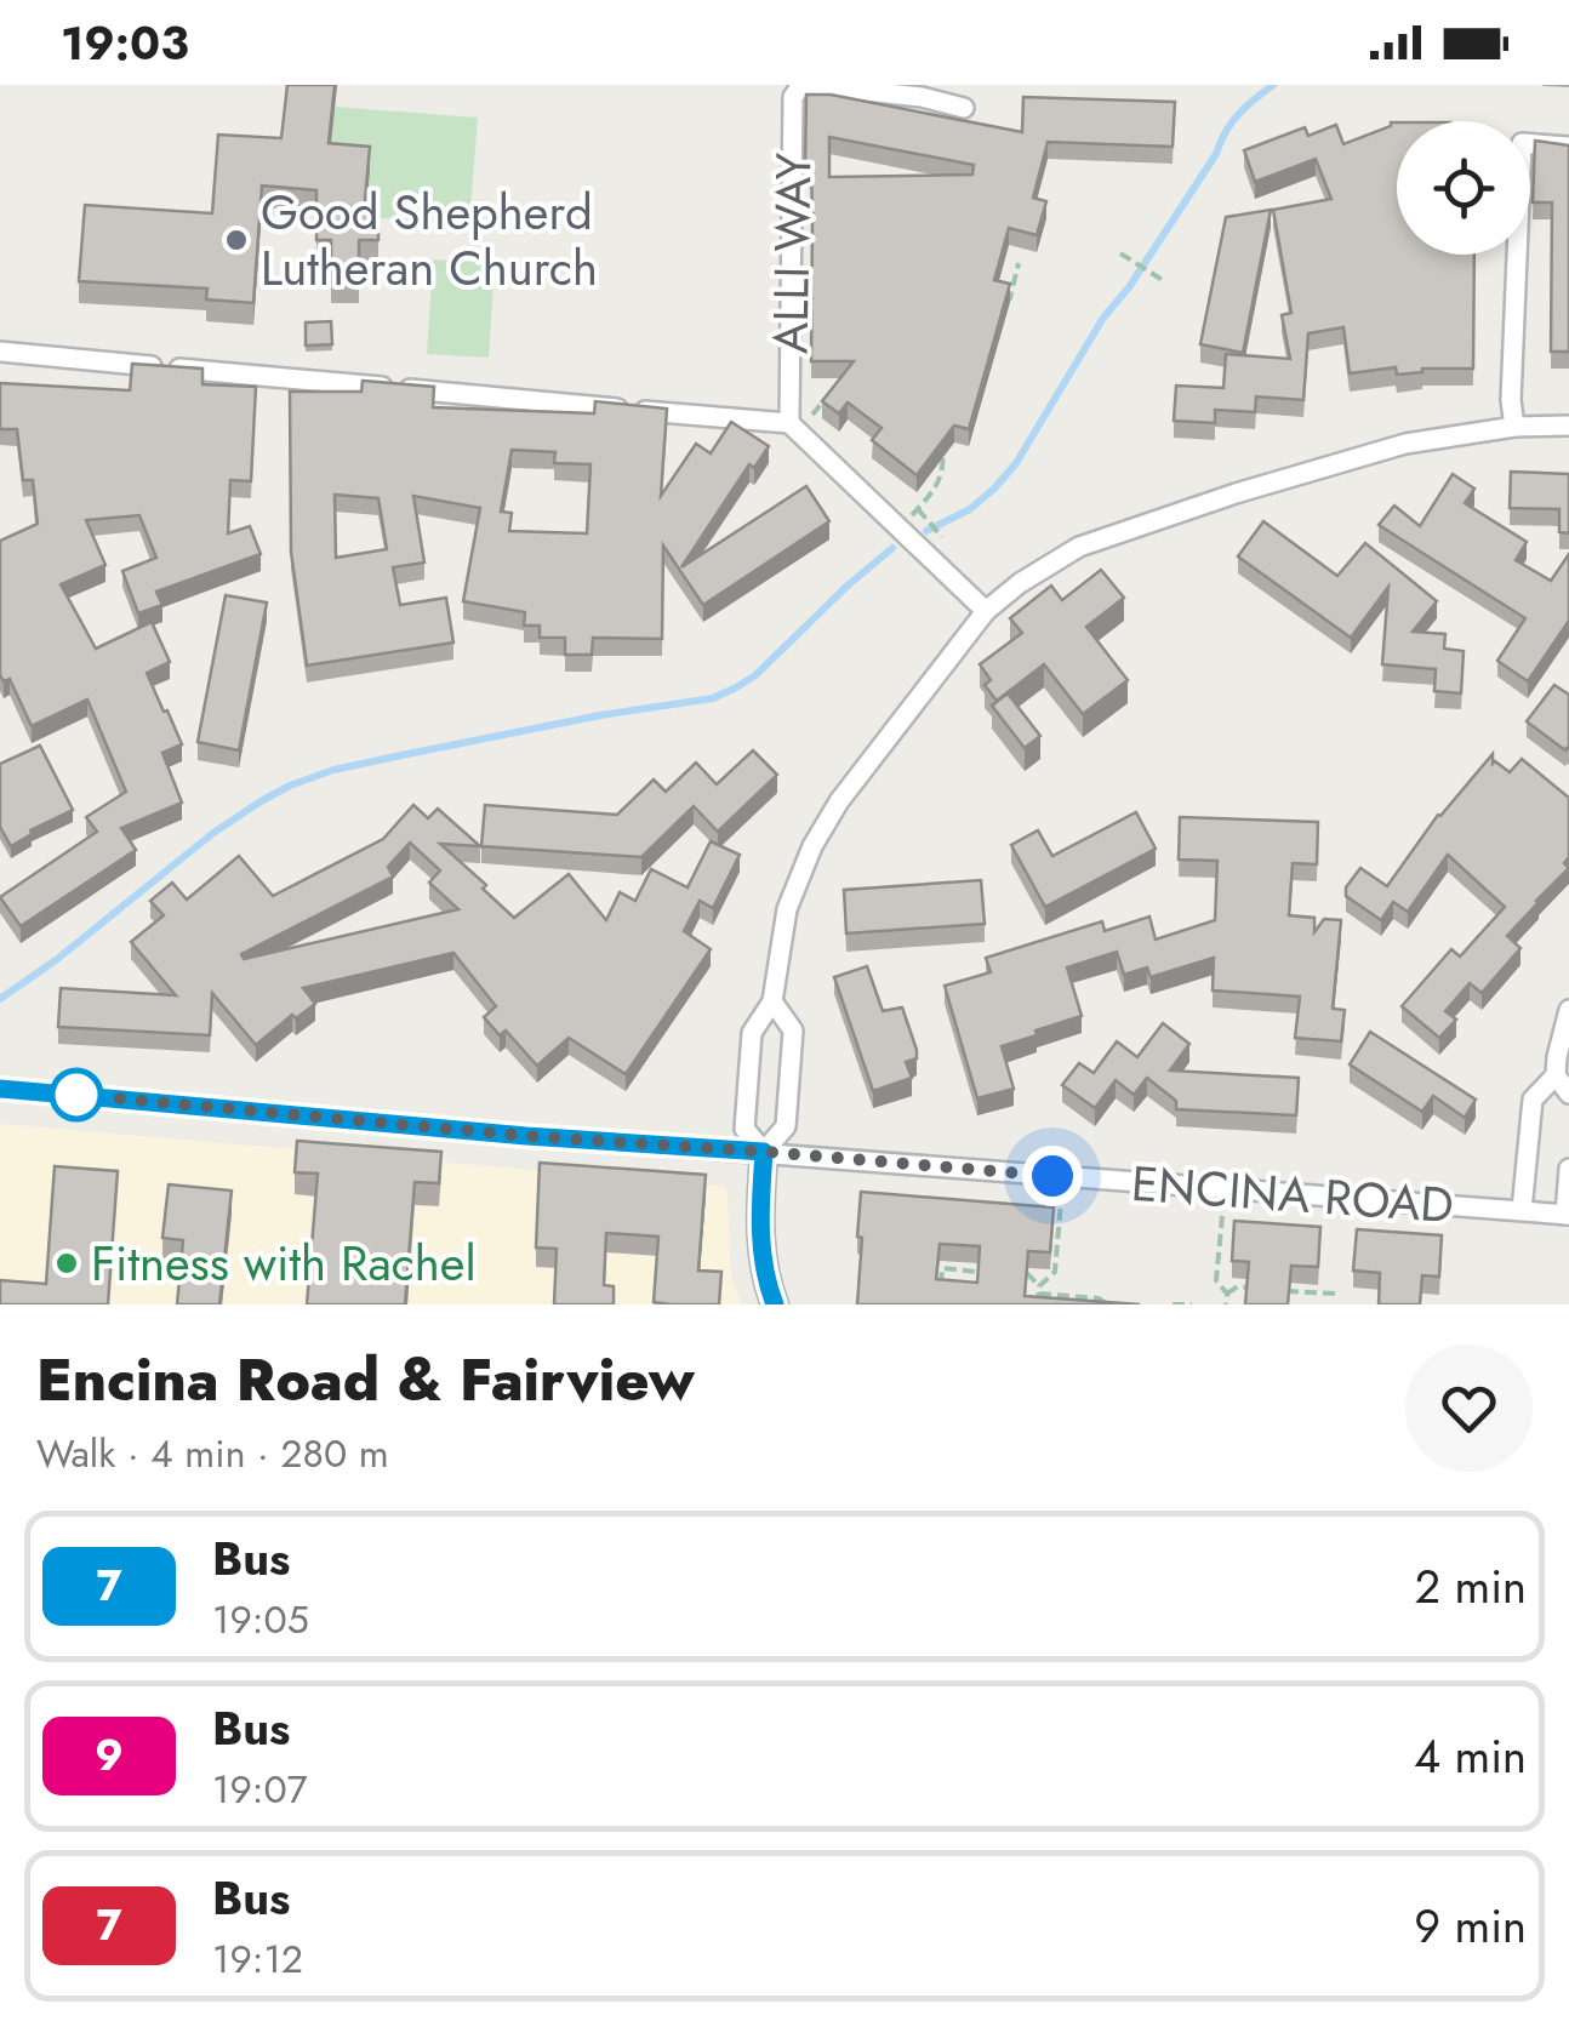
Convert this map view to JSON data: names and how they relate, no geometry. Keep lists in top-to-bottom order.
{
  "streets": {
    "street": ["ALLI WAY", "ENCINA ROAD"]
  },
  "places": ["Good Shepherd Lutheran Church", "Fitness with Rachel"],
  "lines": ["bus line 7"],
  "page": {
    "status": "19:03",
    "heading": ["Encina Road & Fairview", "Walk · 4 min · 280 m"],
    "list": [
      {
        "mark": "7",
        "name": "Bus",
        "note": "19:05",
        "value": "2 min"
      },
      {
        "mark": "9",
        "name": "Bus",
        "note": "19:07",
        "value": "4 min"
      },
      {
        "mark": "7",
        "name": "Bus",
        "note": "19:12",
        "value": "9 min"
      }
    ]
  }
}
